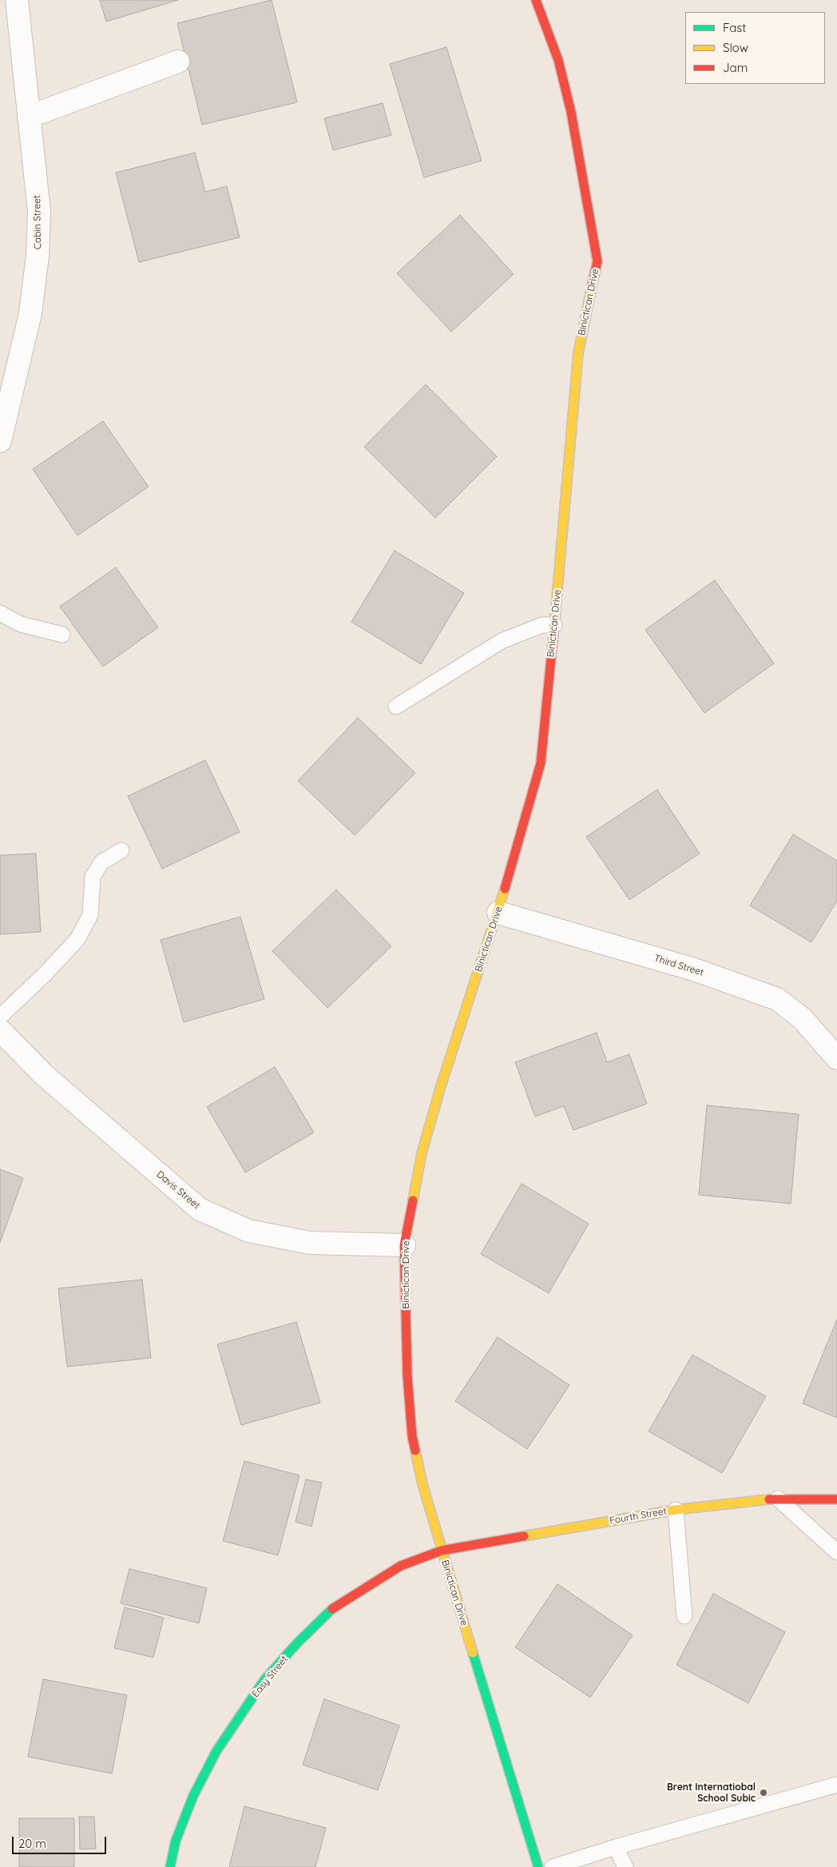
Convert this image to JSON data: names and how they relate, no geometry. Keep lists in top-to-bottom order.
{
  "streets": {
    "street": [
      "Cabin Street",
      "Binictican Drive",
      "Third Street",
      "Davis Street",
      "Fourth Street",
      "Easy Street"
    ]
  },
  "crossings": [
    ["Binictican Drive", "Third Street"],
    ["Binictican Drive", "Davis Street"],
    ["Binictican Drive", "Fourth Street"],
    ["Binictican Drive", "Easy Street"],
    ["Fourth Street", "Easy Street"]
  ],
  "places": ["Brent Internatiobal School Subic"],
  "legend": ["Fast", "Slow", "Jam"],
  "scale_bar": "20 m"
}
